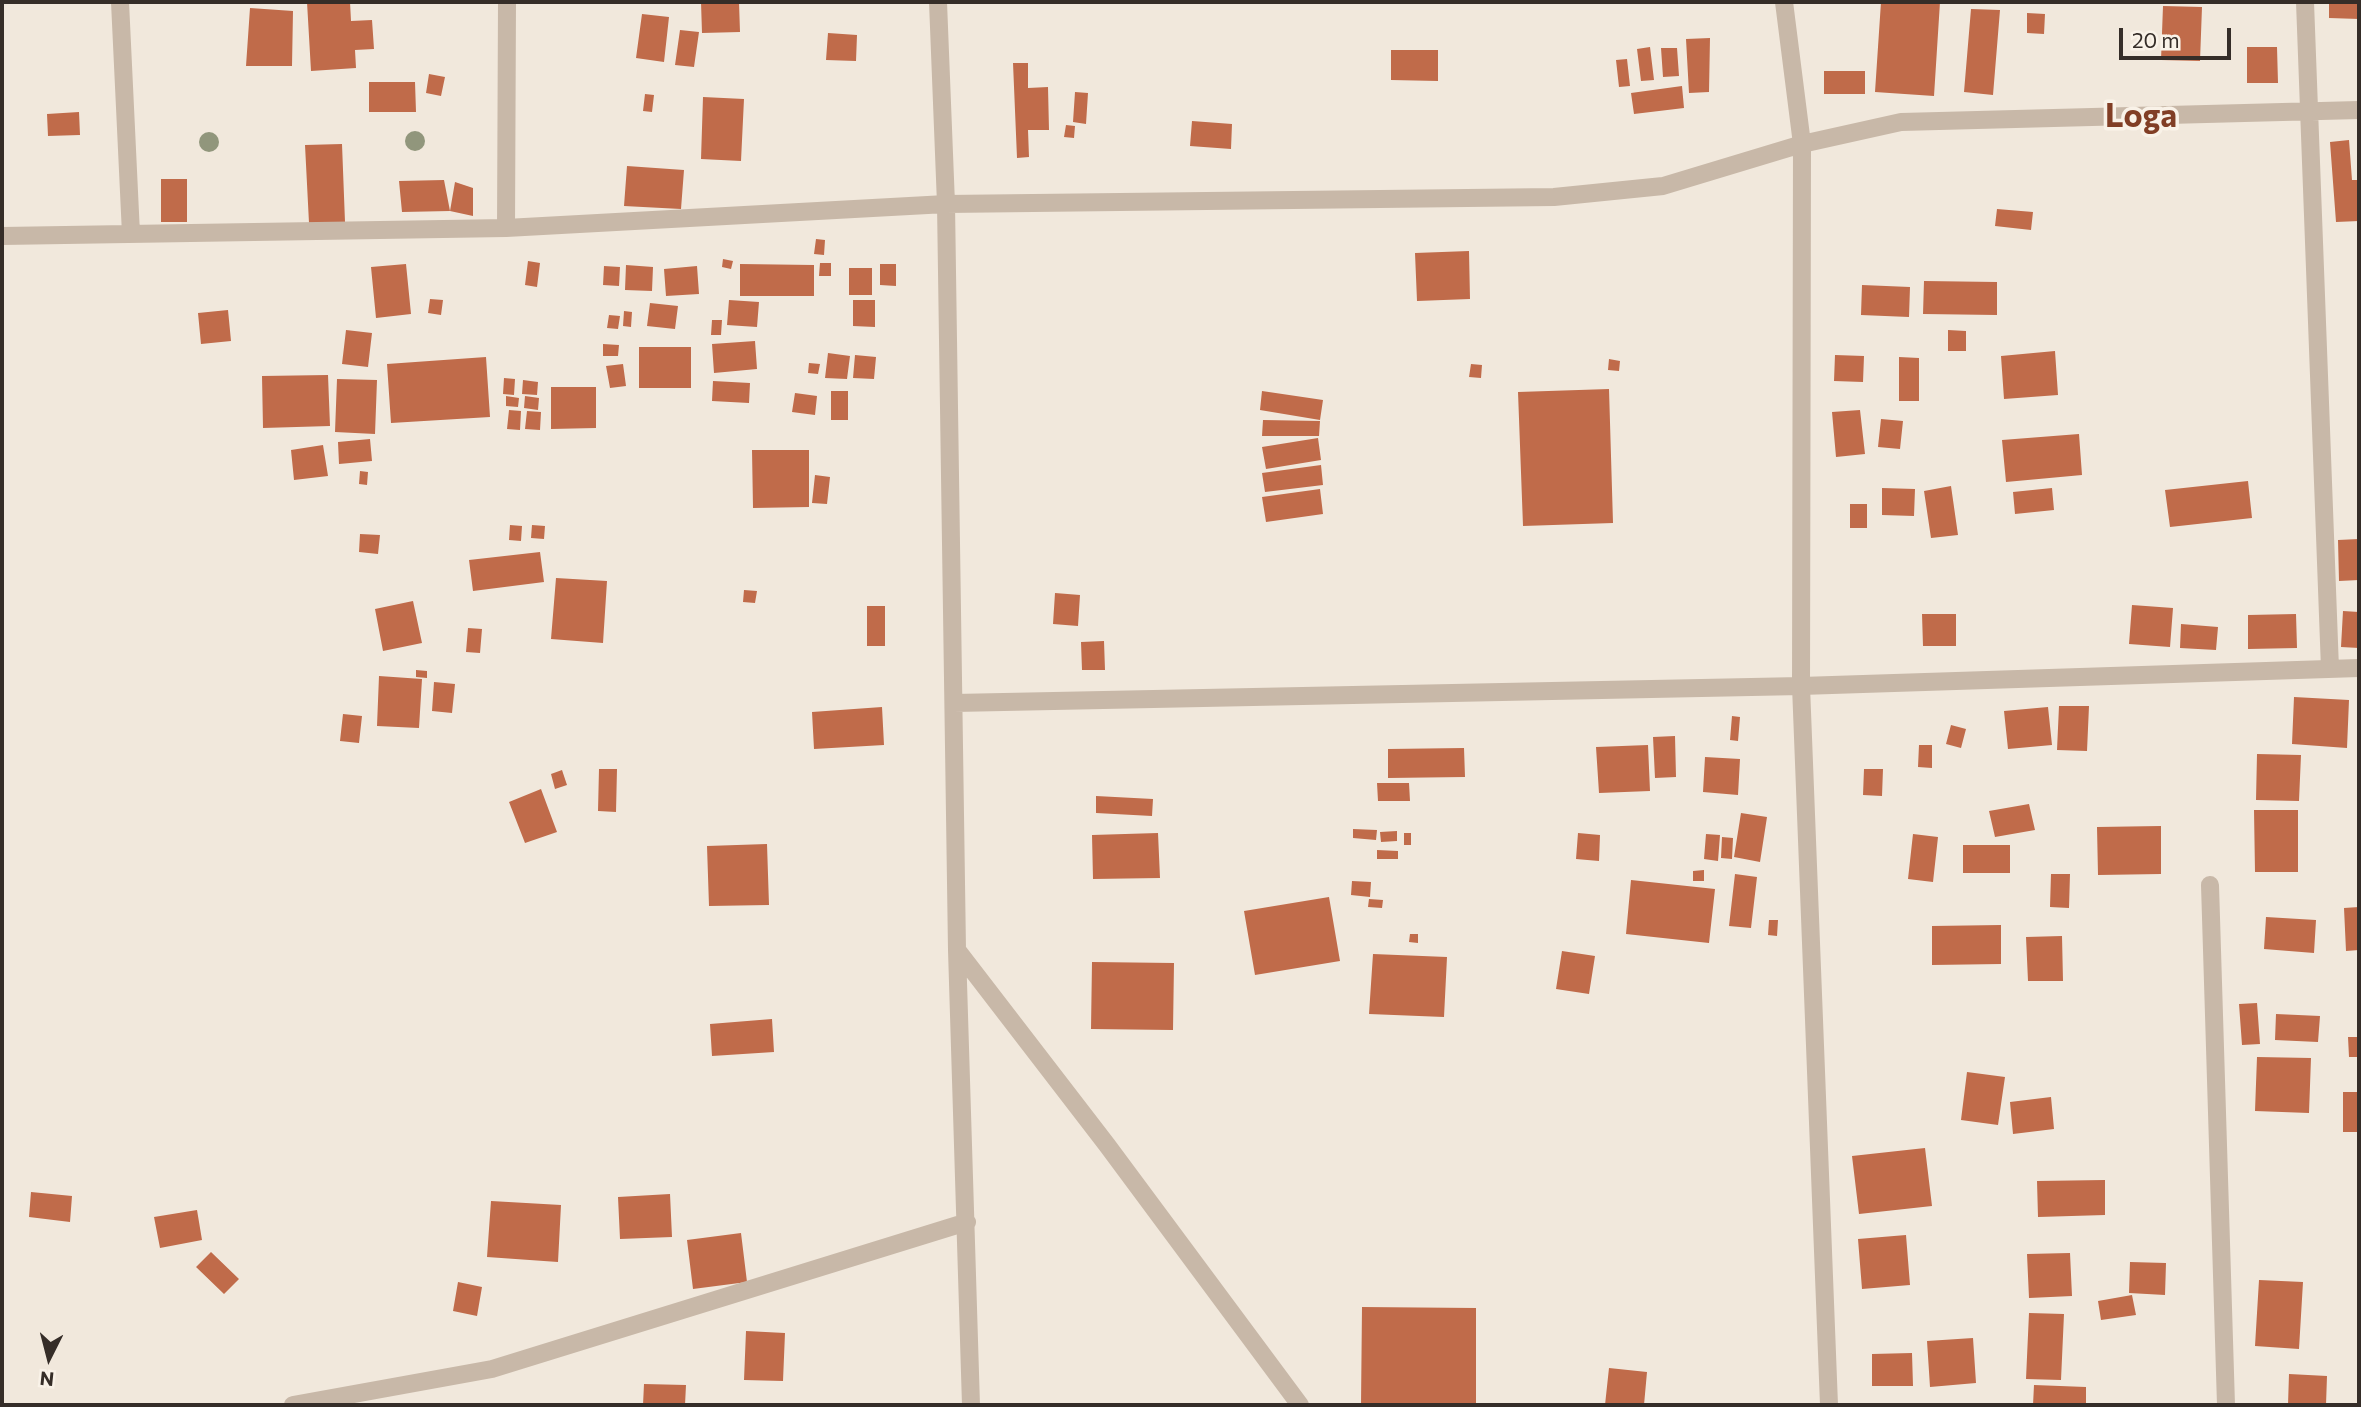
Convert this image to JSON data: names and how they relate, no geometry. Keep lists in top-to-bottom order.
{
  "districts": ["Loga"],
  "scale_bar": "20 m",
  "north": "bottom"
}
